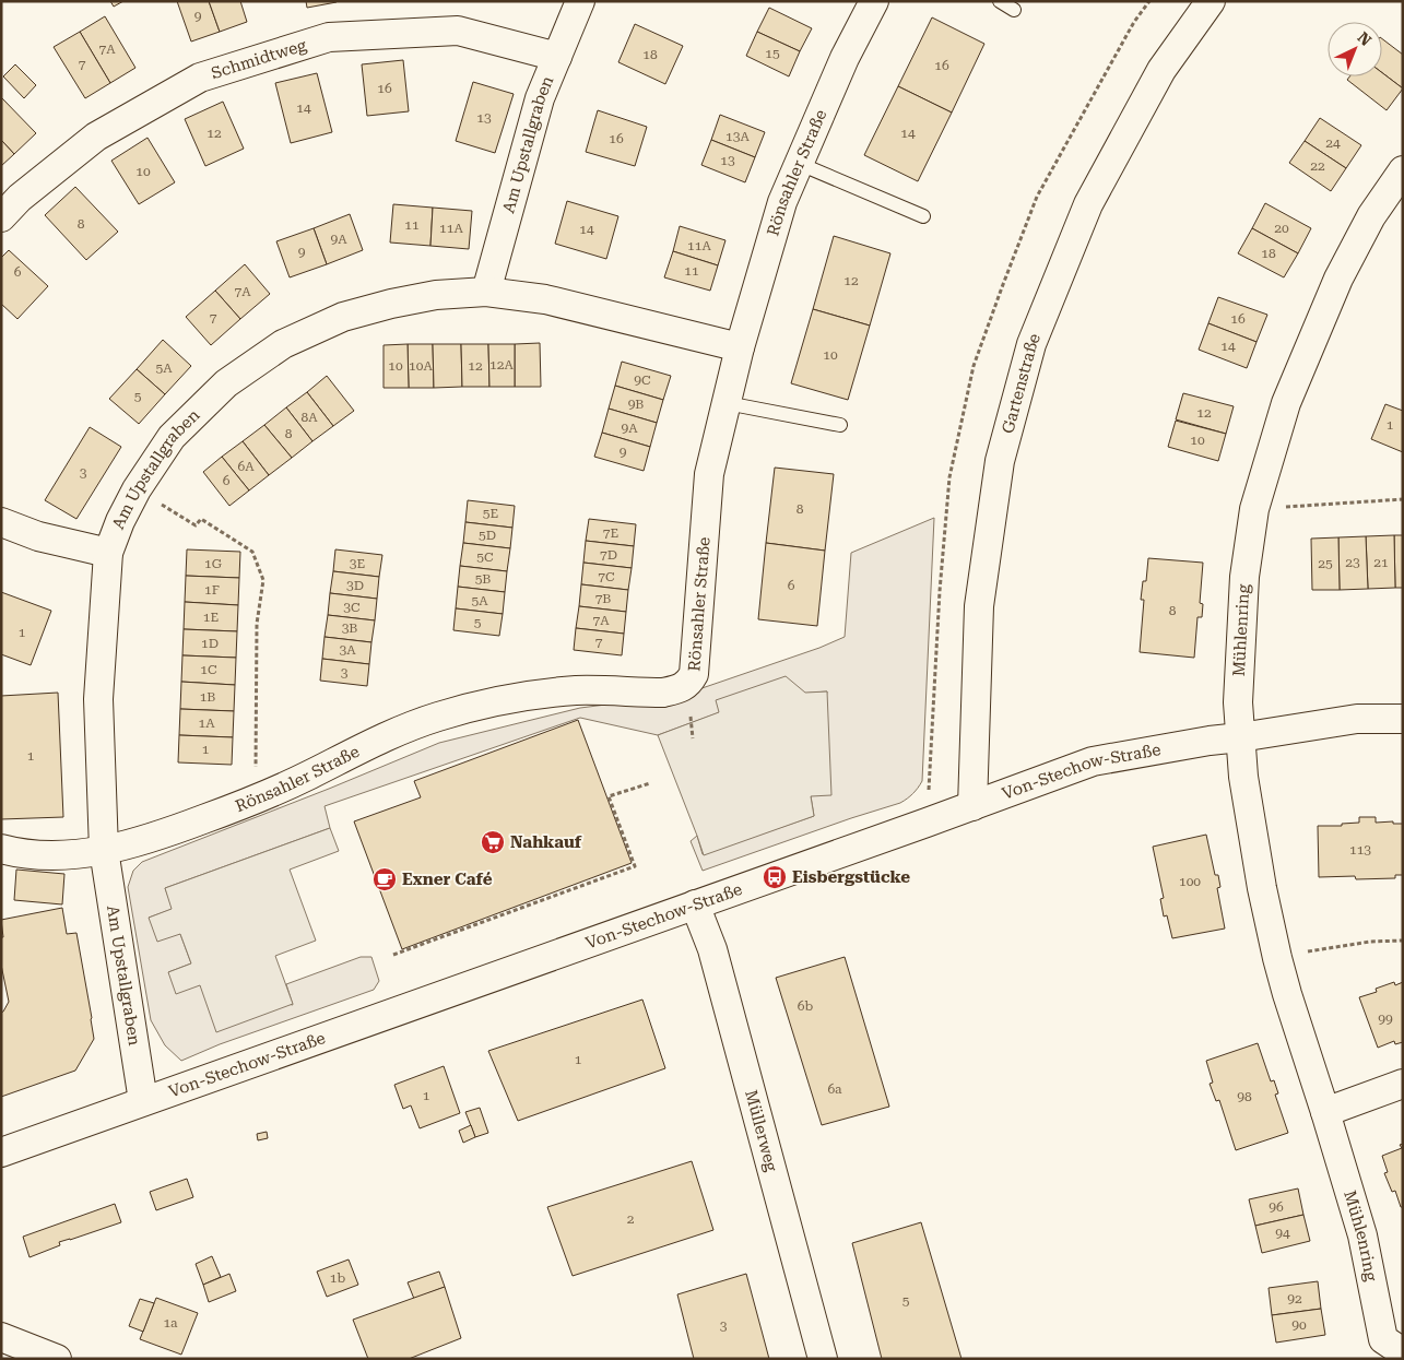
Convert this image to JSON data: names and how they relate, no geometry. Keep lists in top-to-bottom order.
{
  "streets": {
    "street": [
      "Schmidtweg",
      "Am Upstallgraben",
      "Rönsahler Straße",
      "Gartenstraße",
      "Mühlenring",
      "Von-Stechow-Straße",
      "Müllerweg"
    ]
  },
  "crossings": [
    ["Schmidtweg", "Am Upstallgraben"],
    ["Am Upstallgraben", "Rönsahler Straße"],
    ["Am Upstallgraben", "Von-Stechow-Straße"],
    ["Gartenstraße", "Von-Stechow-Straße"],
    ["Mühlenring", "Von-Stechow-Straße"],
    ["Von-Stechow-Straße", "Müllerweg"]
  ],
  "places": {
    "supermarket": ["Nahkauf"],
    "bus stop": ["Eisbergstücke"],
    "cafe": ["Exner Café"]
  },
  "house_numbers": [
    "9",
    "7A",
    "15",
    "18",
    "7",
    "16",
    "16",
    "14",
    "13",
    "12",
    "14",
    "13A",
    "16",
    "24",
    "13",
    "22",
    "10",
    "8",
    "11",
    "11A",
    "20",
    "14",
    "9A",
    "11A",
    "9",
    "18",
    "11",
    "6",
    "12",
    "7A",
    "7",
    "16",
    "14",
    "10",
    "12A",
    "10",
    "10A",
    "12",
    "5A",
    "9C",
    "5",
    "9B",
    "12",
    "8A",
    "1",
    "9A",
    "8",
    "10",
    "9",
    "6A",
    "3",
    "6",
    "8",
    "5E",
    "7E",
    "5D",
    "7D",
    "5C",
    "23",
    "21",
    "1G",
    "3E",
    "25",
    "7C",
    "5B",
    "3D",
    "6",
    "1F",
    "7B",
    "5A",
    "3C",
    "8",
    "1E",
    "7A",
    "5",
    "3B",
    "1",
    "7",
    "1D",
    "3A",
    "1C",
    "3",
    "1B",
    "1A",
    "1",
    "1",
    "113",
    "100",
    "6b",
    "99",
    "1",
    "6a",
    "1",
    "98",
    "96",
    "2",
    "94",
    "1b",
    "92",
    "5",
    "1a",
    "90",
    "3"
  ],
  "north": "top right"
}
